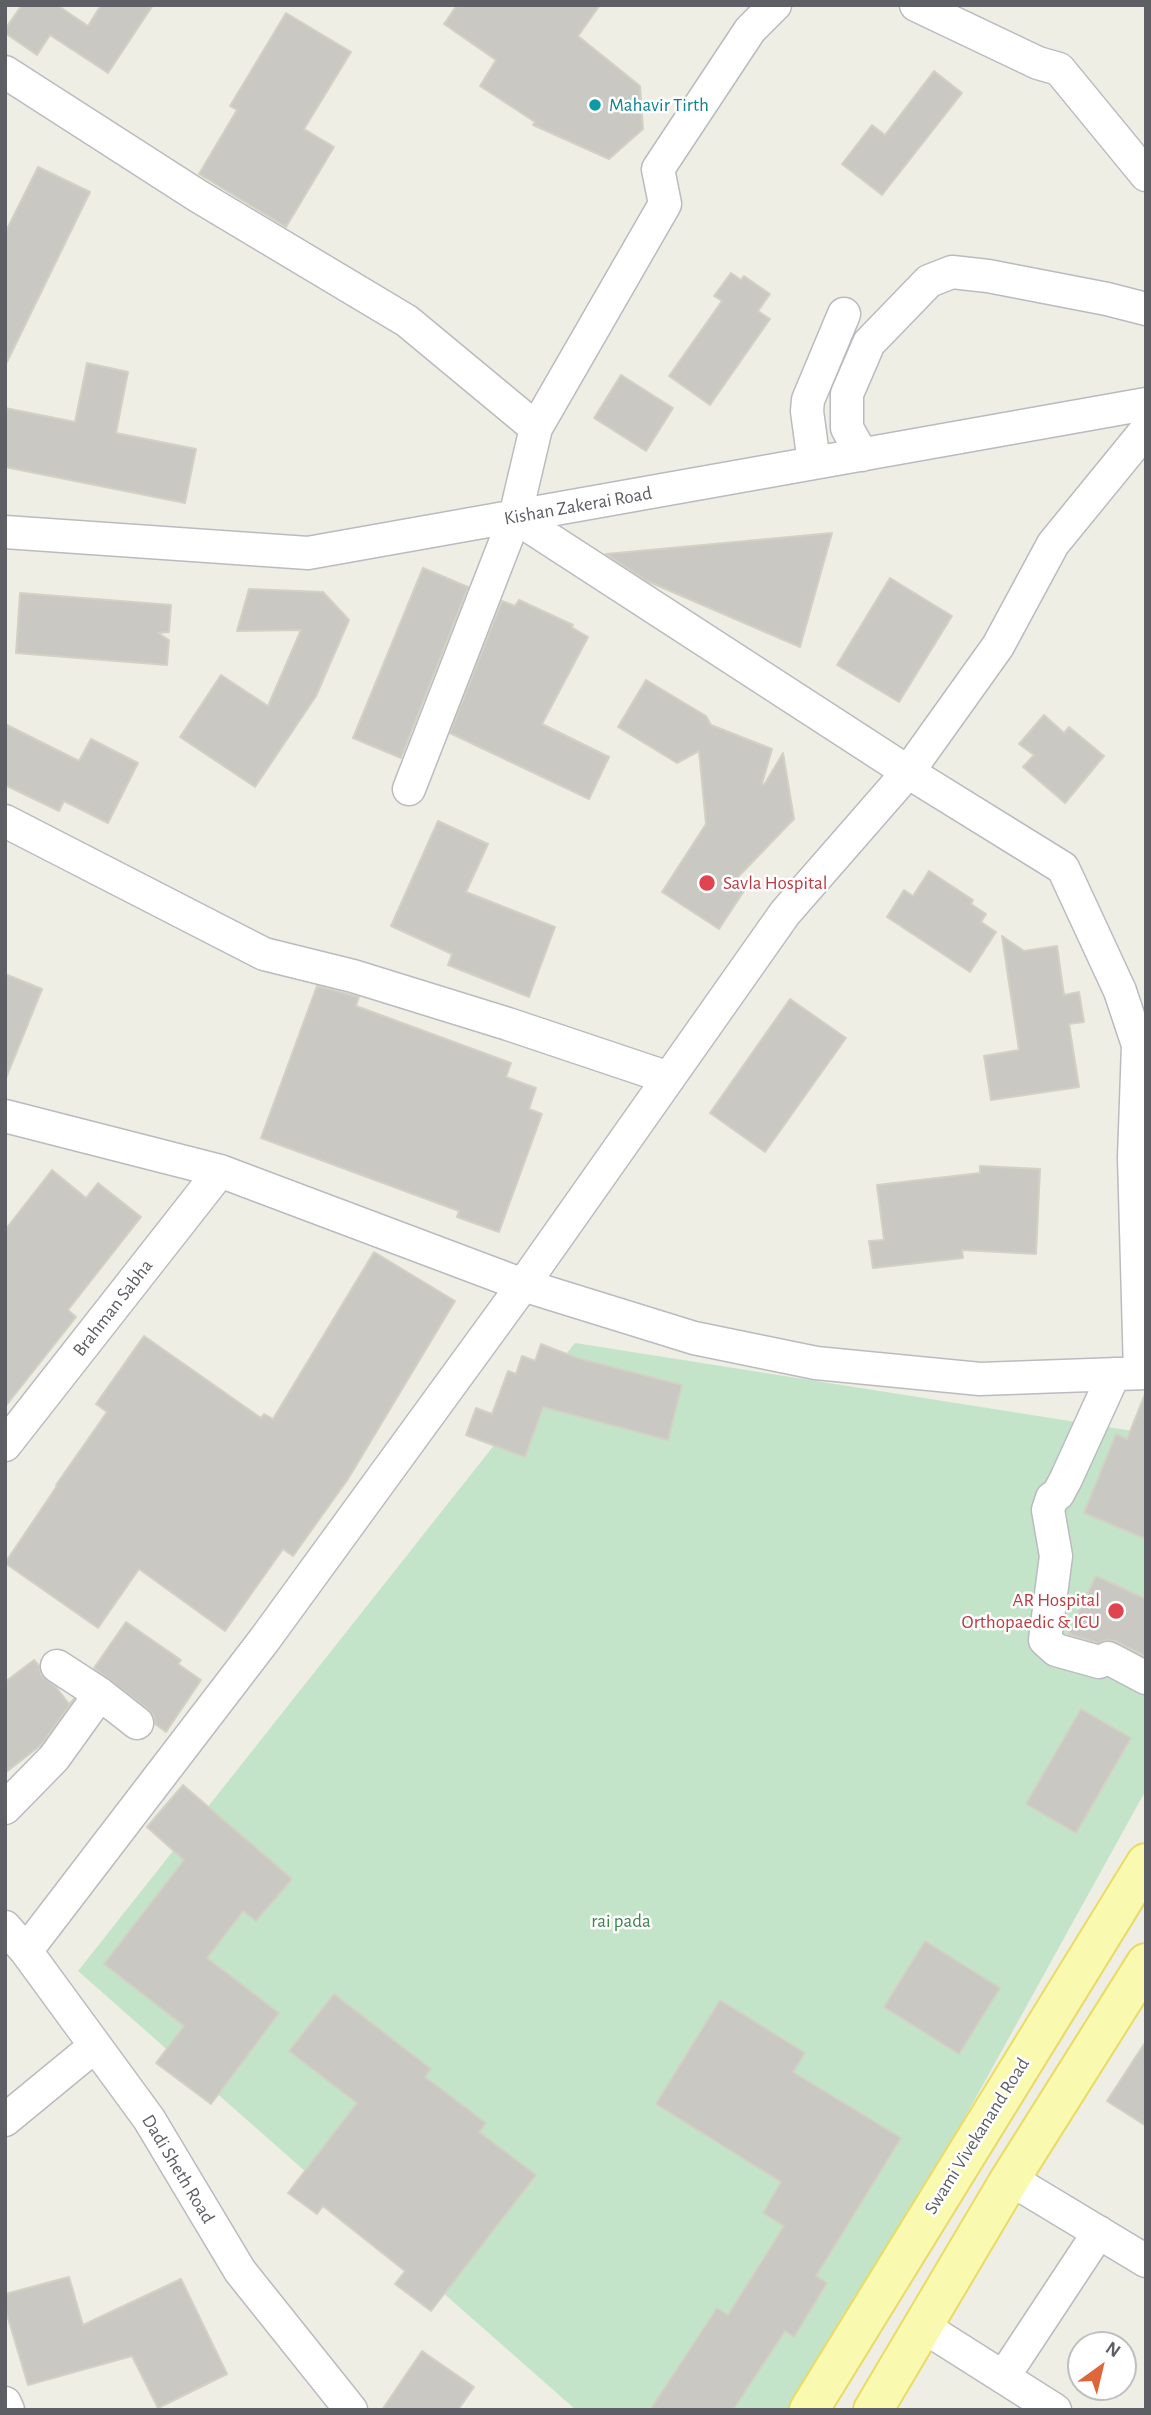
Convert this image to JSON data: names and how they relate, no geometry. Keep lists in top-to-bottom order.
{
  "streets": {
    "main road": ["Swami Vivekanand Road"],
    "street": ["Kishan Zakerai Road", "Brahman Sabha", "Dadi Sheth Road"]
  },
  "parks": ["rai pada"],
  "places": ["Mahavir Tirth", "Savla Hospital", "AR Hospital Orthopaedic & ICU"],
  "north": "top right"
}
